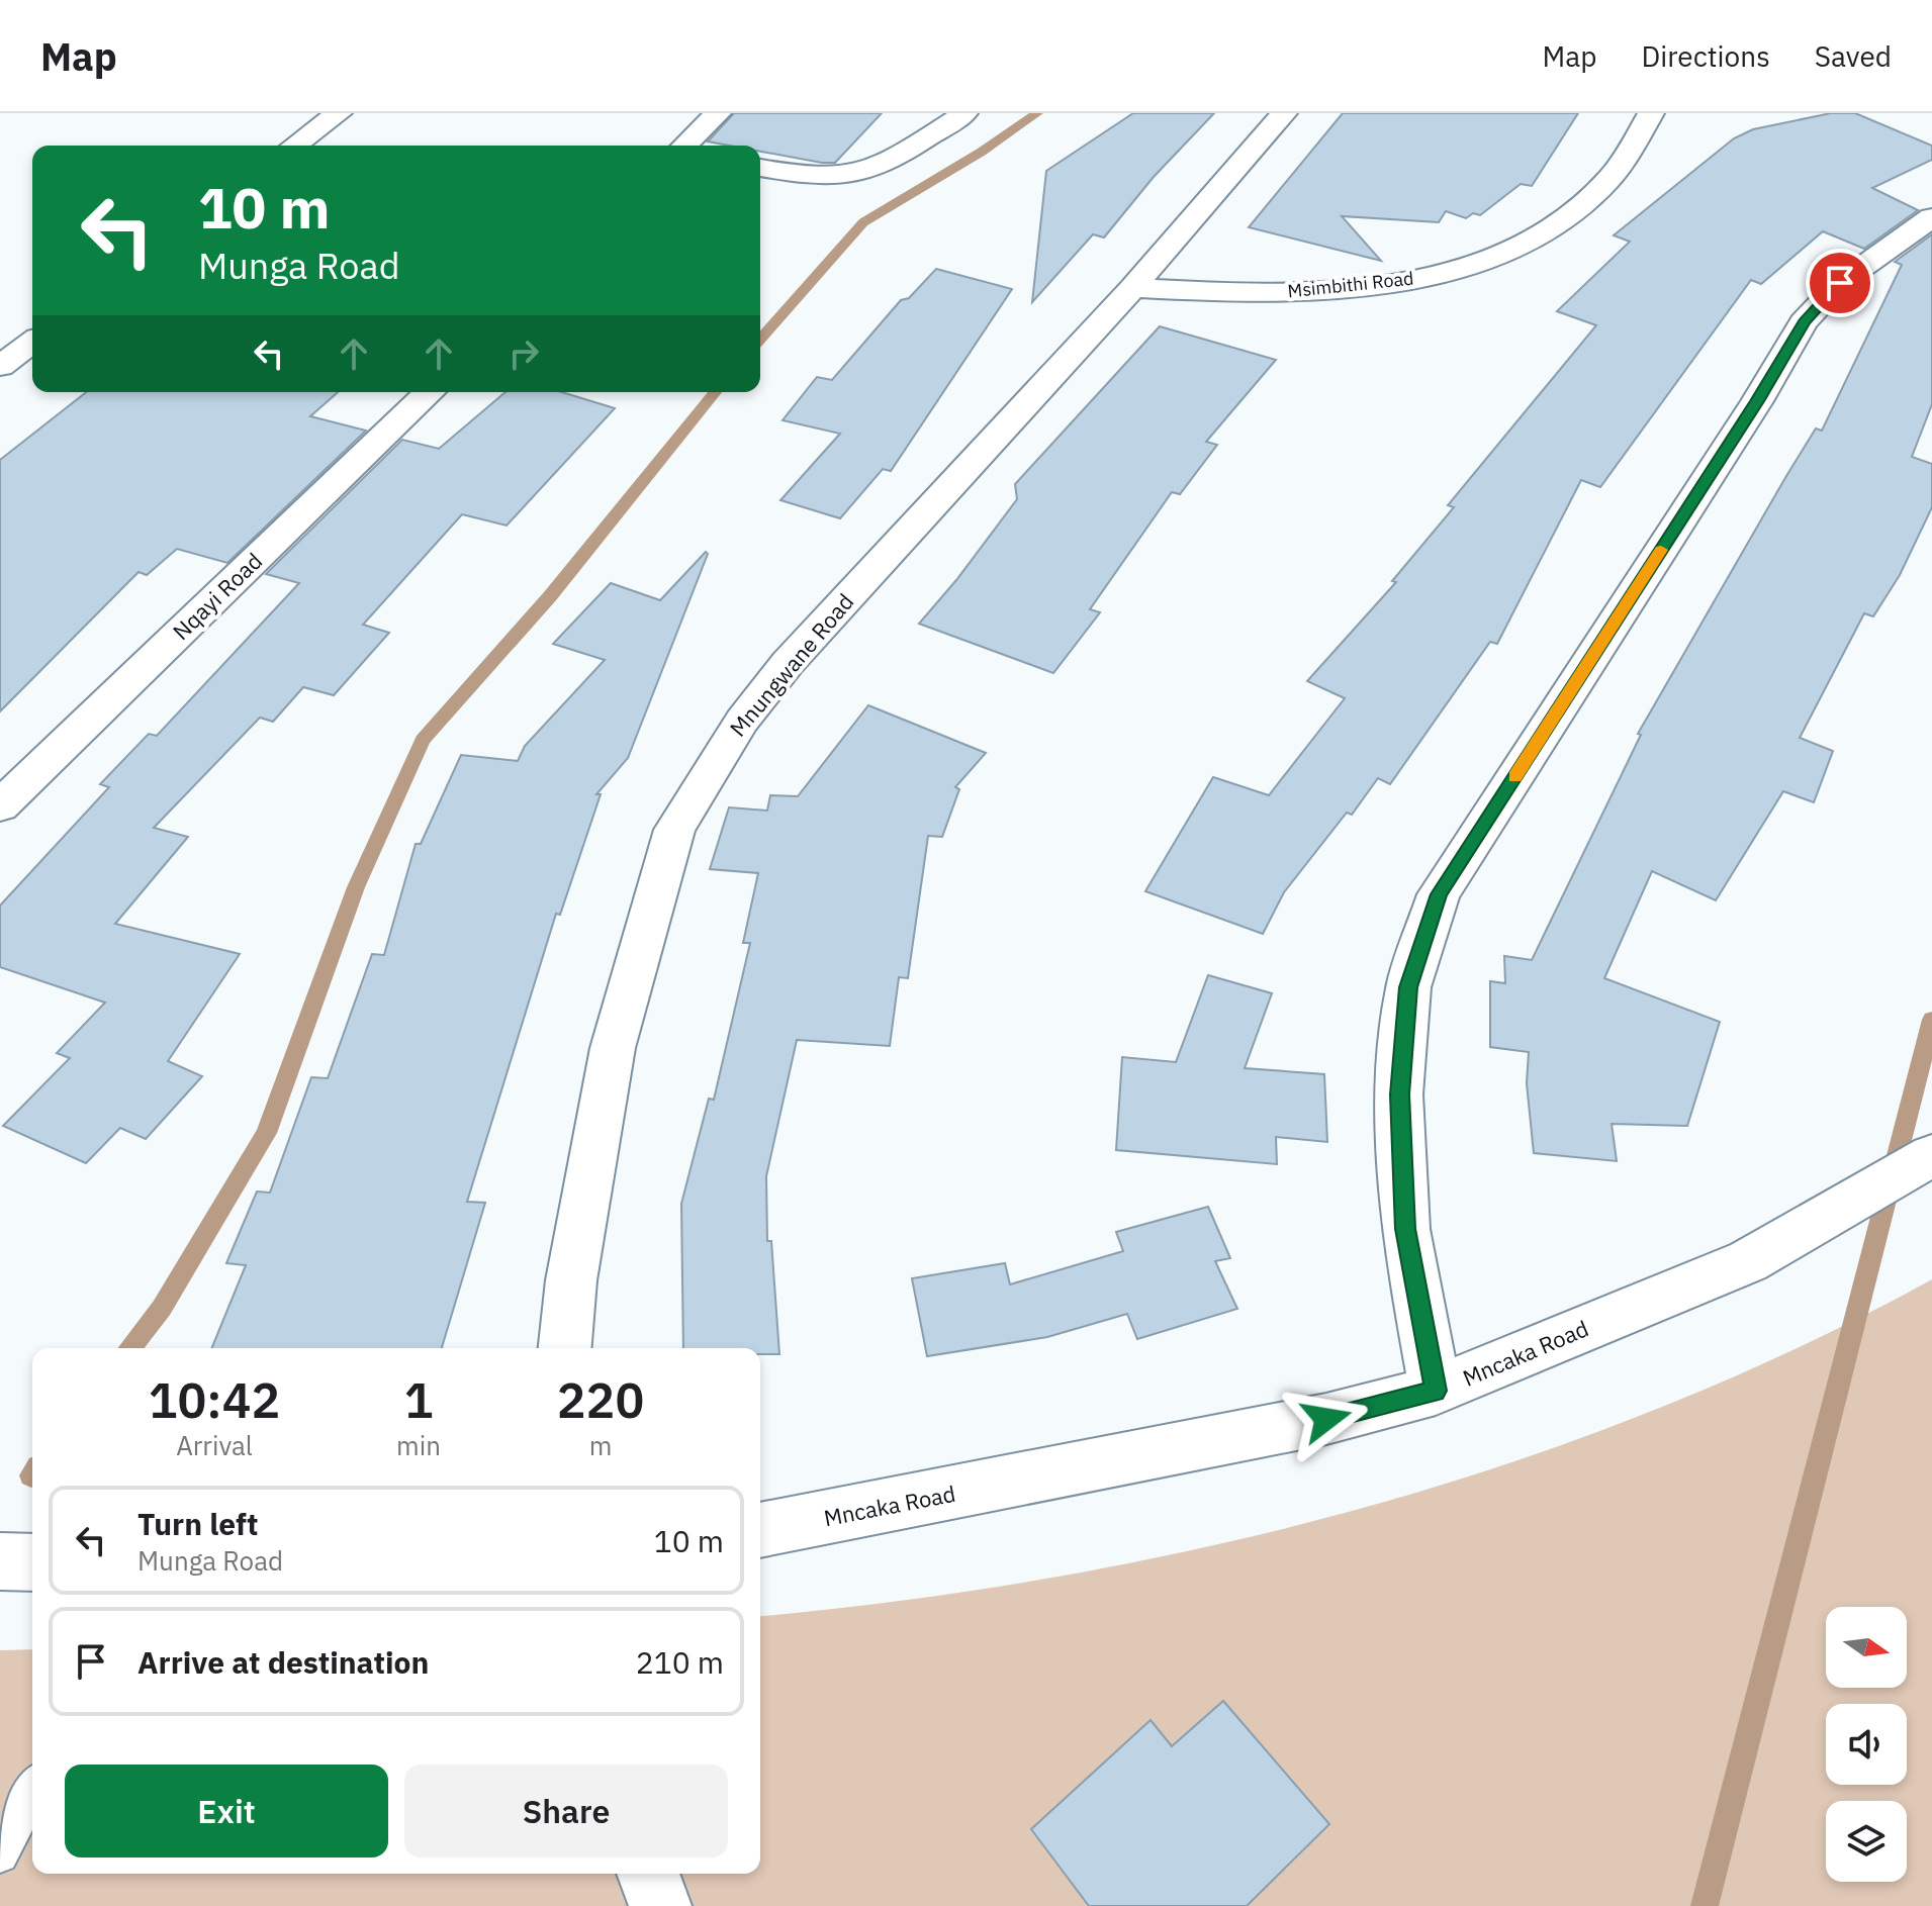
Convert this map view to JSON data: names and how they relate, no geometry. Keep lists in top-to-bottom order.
{
  "streets": {
    "street": [
      "Msimbithi Road",
      "Nqayi Road",
      "Mnungwane Road",
      "Mncaka Road"
    ]
  },
  "crossings": [
    ["Msimbithi Road", "Mnungwane Road"]
  ],
  "north": "right",
  "page": {
    "header": "Map",
    "nav": ["Map", "Directions", "Saved"],
    "turn": ["10 m", "Munga Road"],
    "eta": [
      "10:42",
      "Arrival",
      "1",
      "min",
      "220",
      "m"
    ],
    "list": [
      {
        "name": "Turn left",
        "note": "Munga Road",
        "value": "10 m"
      },
      {
        "name": "Arrive at destination",
        "value": "210 m"
      }
    ],
    "buttons": ["Exit", "Share"]
  }
}
